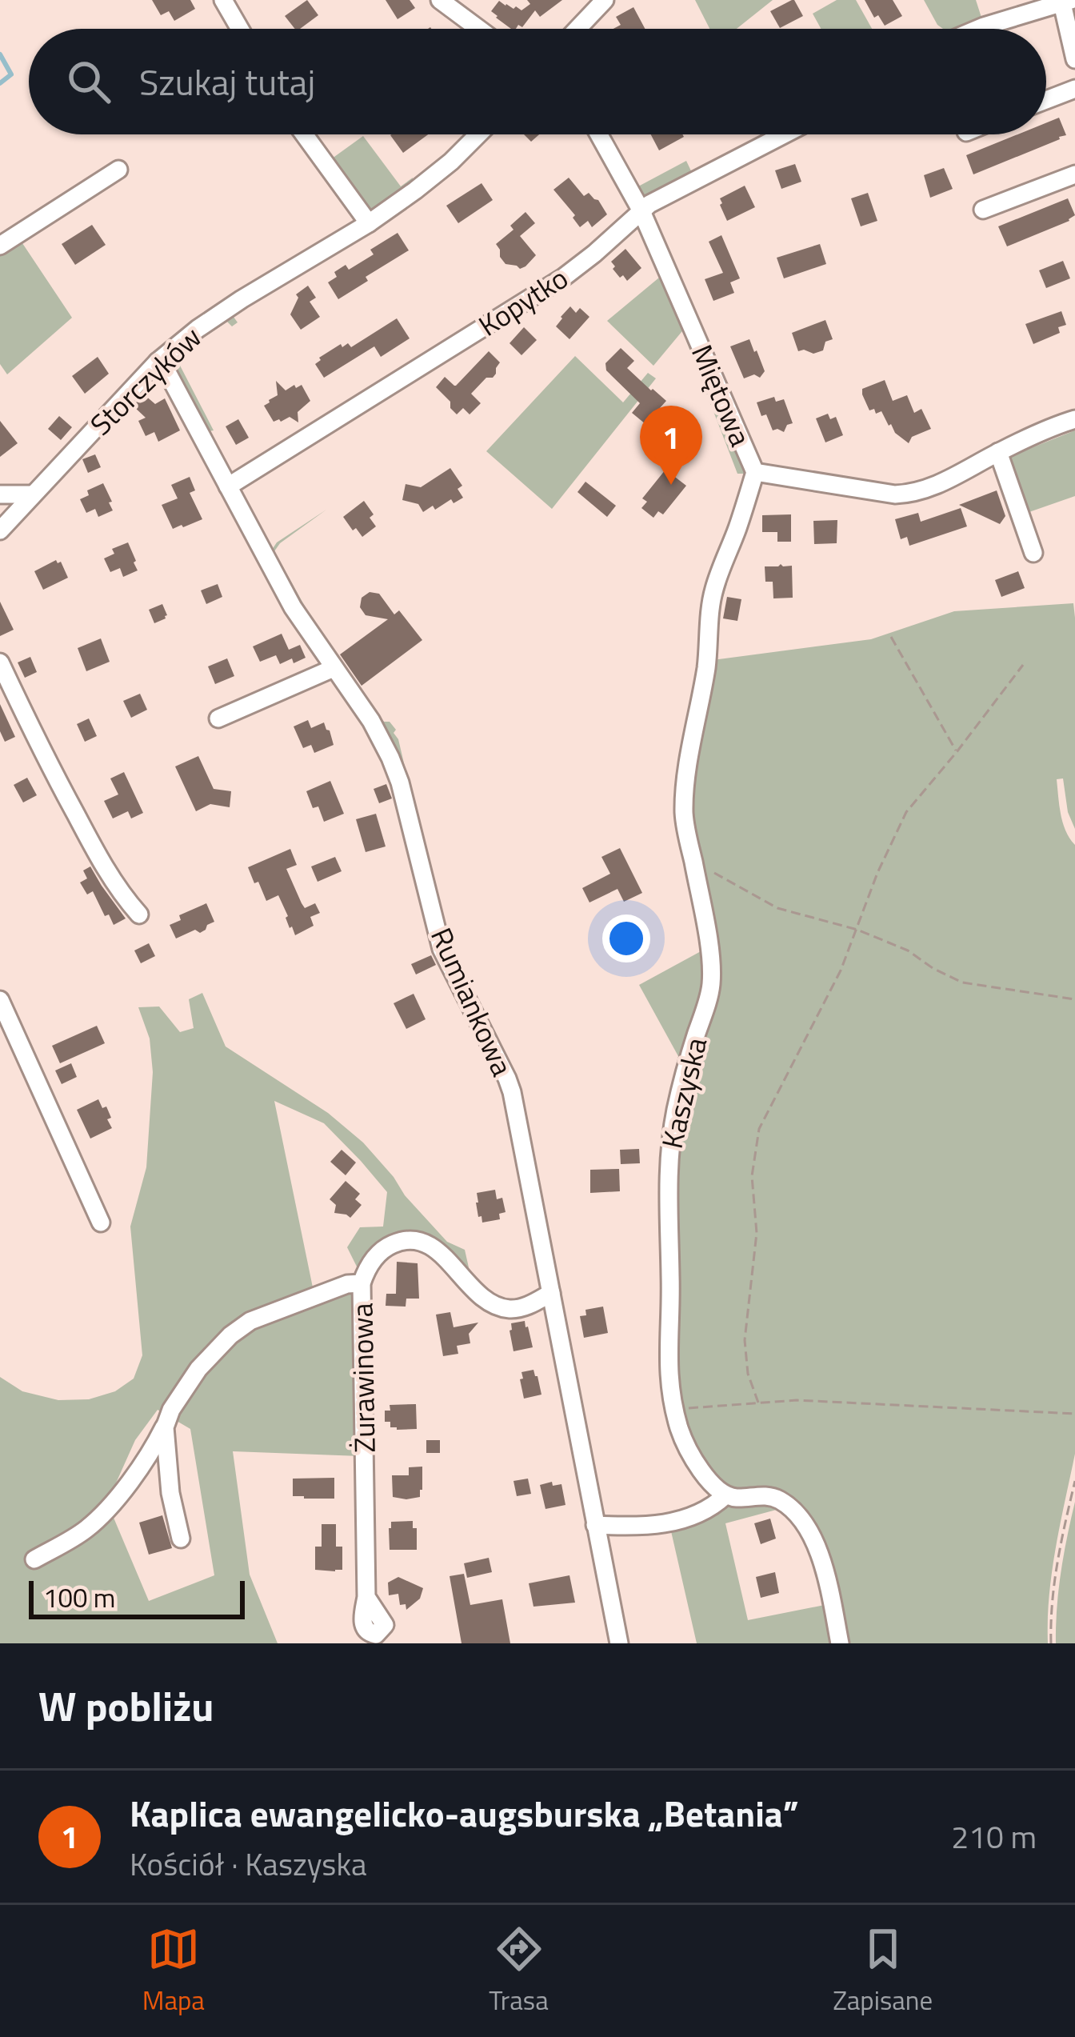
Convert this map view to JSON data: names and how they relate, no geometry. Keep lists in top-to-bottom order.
{
  "streets": {
    "street": [
      "Kopytko",
      "Storczyków",
      "Miętowa",
      "Rumiankowa",
      "Kaszyska",
      "Żurawinowa"
    ]
  },
  "crossings": [
    ["Kopytko", "Miętowa"],
    ["Kopytko", "Rumiankowa"],
    ["Storczyków", "Rumiankowa"],
    ["Miętowa", "Kaszyska"],
    ["Rumiankowa", "Żurawinowa"]
  ],
  "scale_bar": "100 m",
  "page": {
    "search": "Szukaj tutaj",
    "pins": "1",
    "scale": "100 m",
    "heading": "W pobliżu",
    "list": [
      {
        "mark": "1",
        "name": "Kaplica ewangelicko-augsburska „Betania”",
        "note": "Kościół · Kaszyska",
        "value": "210 m"
      }
    ],
    "nav": ["Mapa", "Trasa", "Zapisane"]
  }
}
